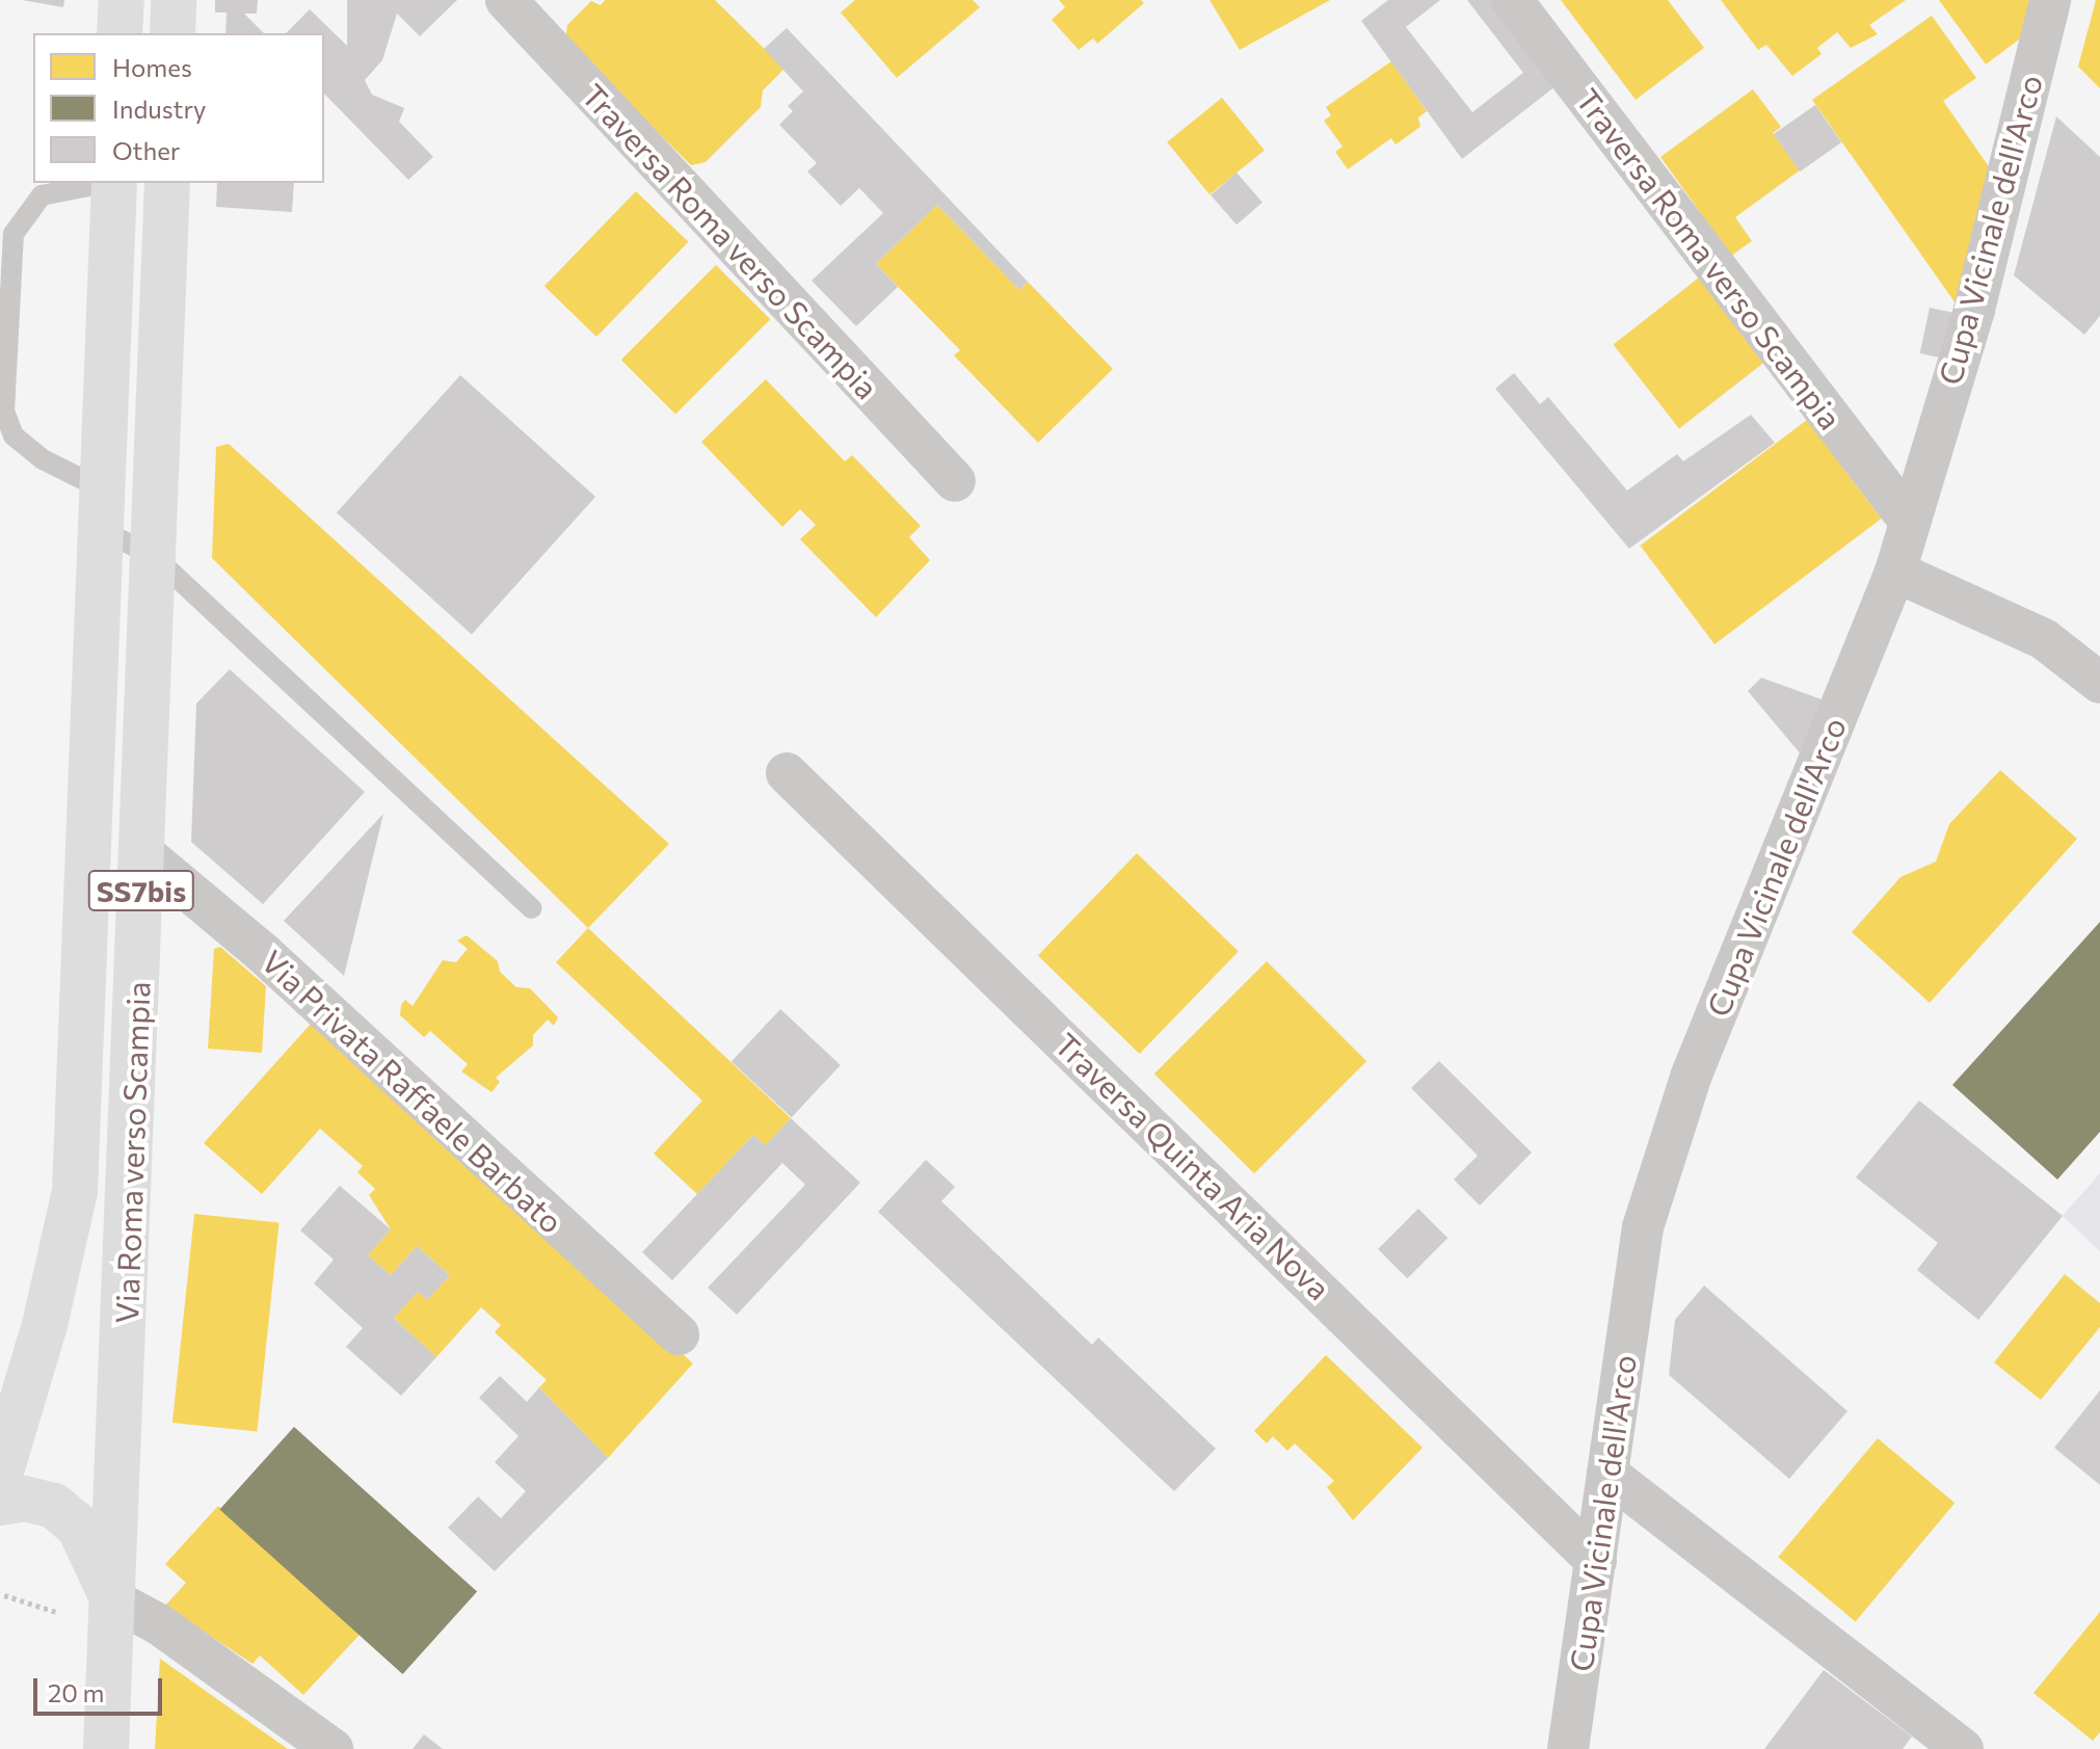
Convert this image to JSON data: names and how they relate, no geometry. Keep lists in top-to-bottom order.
{
  "streets": {
    "main road": ["SS7bis", "Via Roma verso Scampia"],
    "street": [
      "Cupa Vicinale dell'Arco",
      "Traversa Roma verso Scampia",
      "Via Privata Raffaele Barbato",
      "Traversa Quinta Aria Nova"
    ]
  },
  "crossings": [
    ["Cupa Vicinale dell'Arco", "Traversa Roma verso Scampia"],
    ["Cupa Vicinale dell'Arco", "Traversa Quinta Aria Nova"],
    ["Via Privata Raffaele Barbato", "Via Roma verso Scampia"]
  ],
  "legend": ["Homes", "Industry", "Other"],
  "scale_bar": "20 m"
}
